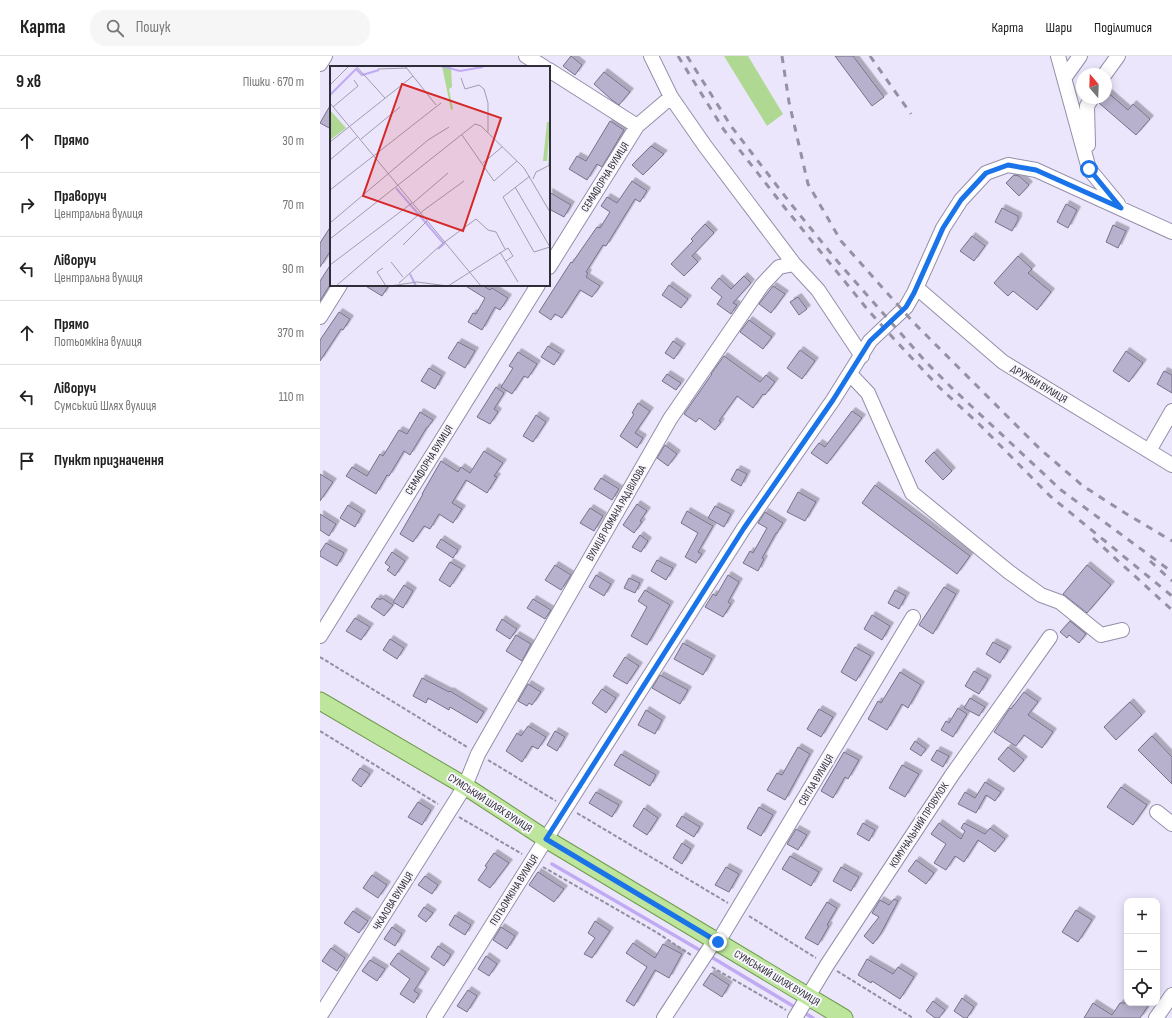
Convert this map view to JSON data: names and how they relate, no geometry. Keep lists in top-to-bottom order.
{
  "streets": {
    "main road": ["СУМСЬКИЙ ШЛЯХ ВУЛИЦЯ"],
    "street": [
      "СЕМАФОРНА ВУЛИЦЯ",
      "ДРУЖБИ ВУЛИЦЯ",
      "ВУЛИЦЯ РОМАНА РАДІВІЛОВА",
      "СВІТЛА ВУЛИЦЯ",
      "КОМУНАЛЬНИЙ ПРОВУЛОК",
      "ПОТЬОМКІНА ВУЛИЦЯ",
      "ЧКАЛОВА ВУЛИЦЯ"
    ]
  },
  "crossings": [
    ["ДРУЖБИ ВУЛИЦЯ", "ПОТЬОМКІНА ВУЛИЦЯ"],
    ["ВУЛИЦЯ РОМАНА РАДІВІЛОВА", "СУМСЬКИЙ ШЛЯХ ВУЛИЦЯ"],
    ["ВУЛИЦЯ РОМАНА РАДІВІЛОВА", "ЧКАЛОВА ВУЛИЦЯ"],
    ["СВІТЛА ВУЛИЦЯ", "СУМСЬКИЙ ШЛЯХ ВУЛИЦЯ"],
    ["СУМСЬКИЙ ШЛЯХ ВУЛИЦЯ", "КОМУНАЛЬНИЙ ПРОВУЛОК"],
    ["СУМСЬКИЙ ШЛЯХ ВУЛИЦЯ", "ПОТЬОМКІНА ВУЛИЦЯ"],
    ["СУМСЬКИЙ ШЛЯХ ВУЛИЦЯ", "ЧКАЛОВА ВУЛИЦЯ"]
  ],
  "north": "top",
  "page": {
    "header": "Карта",
    "search": "Пошук",
    "nav": ["Карта", "Шари", "Поділитися"],
    "heading": ["9 хв", "Пішки · 670 m"],
    "list": [
      ["Прямо", "30 m"],
      ["Праворуч", "Центральна вулиця", "70 m"],
      ["Ліворуч", "Центральна вулиця", "90 m"],
      ["Прямо", "Потьомкіна вулиця", "370 m"],
      ["Ліворуч", "Сумський Шлях вулиця", "110 m"],
      "Пункт призначення"
    ],
    "map_buttons": ["+", "−"]
  }
}
